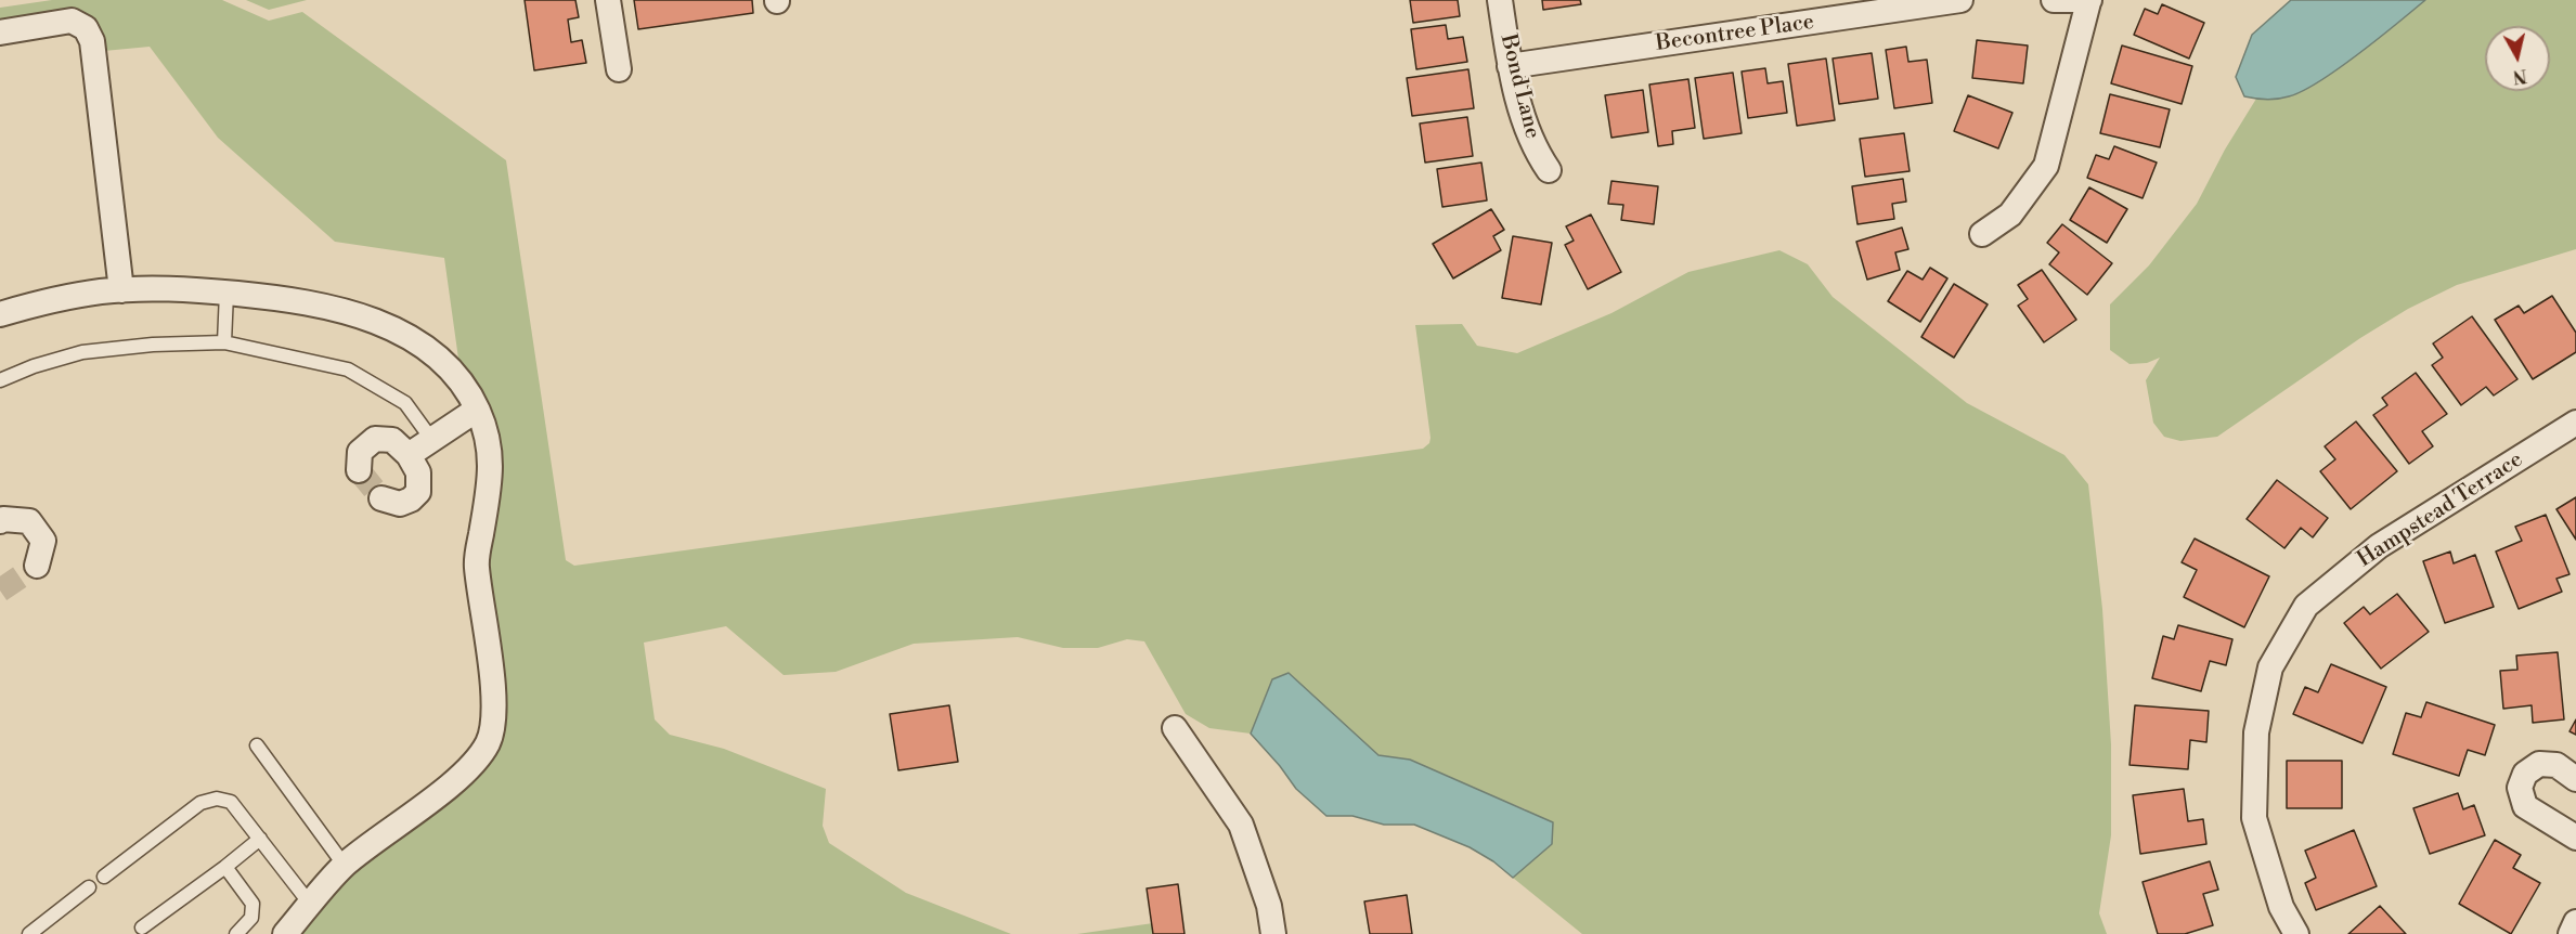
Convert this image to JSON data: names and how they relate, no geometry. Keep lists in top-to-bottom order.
{
  "streets": {
    "street": ["Becontree Place", "Bond Lane", "Hampstead Terrace"]
  },
  "crossings": [
    ["Becontree Place", "Bond Lane"]
  ],
  "north": "bottom"
}
